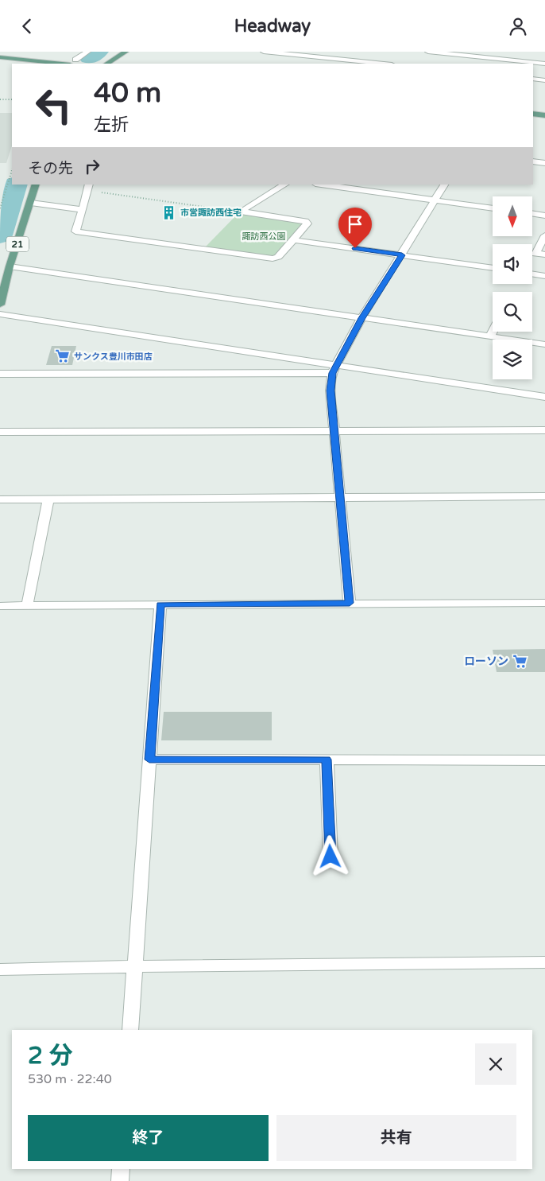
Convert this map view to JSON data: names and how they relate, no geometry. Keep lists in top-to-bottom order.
{
  "streets": {
    "main road": ["21"]
  },
  "parks": ["諏訪西公園"],
  "places": {
    "building": ["市営諏訪西住宅"],
    "supermarket": ["サンクス豊川市田店", "ローソン"]
  },
  "north": "bottom",
  "page": {
    "header": "Headway",
    "turn": ["40 m", "左折"],
    "then": "その先",
    "heading": ["2 分", "530 m · 22:40"],
    "buttons": ["終了", "共有"]
  }
}
